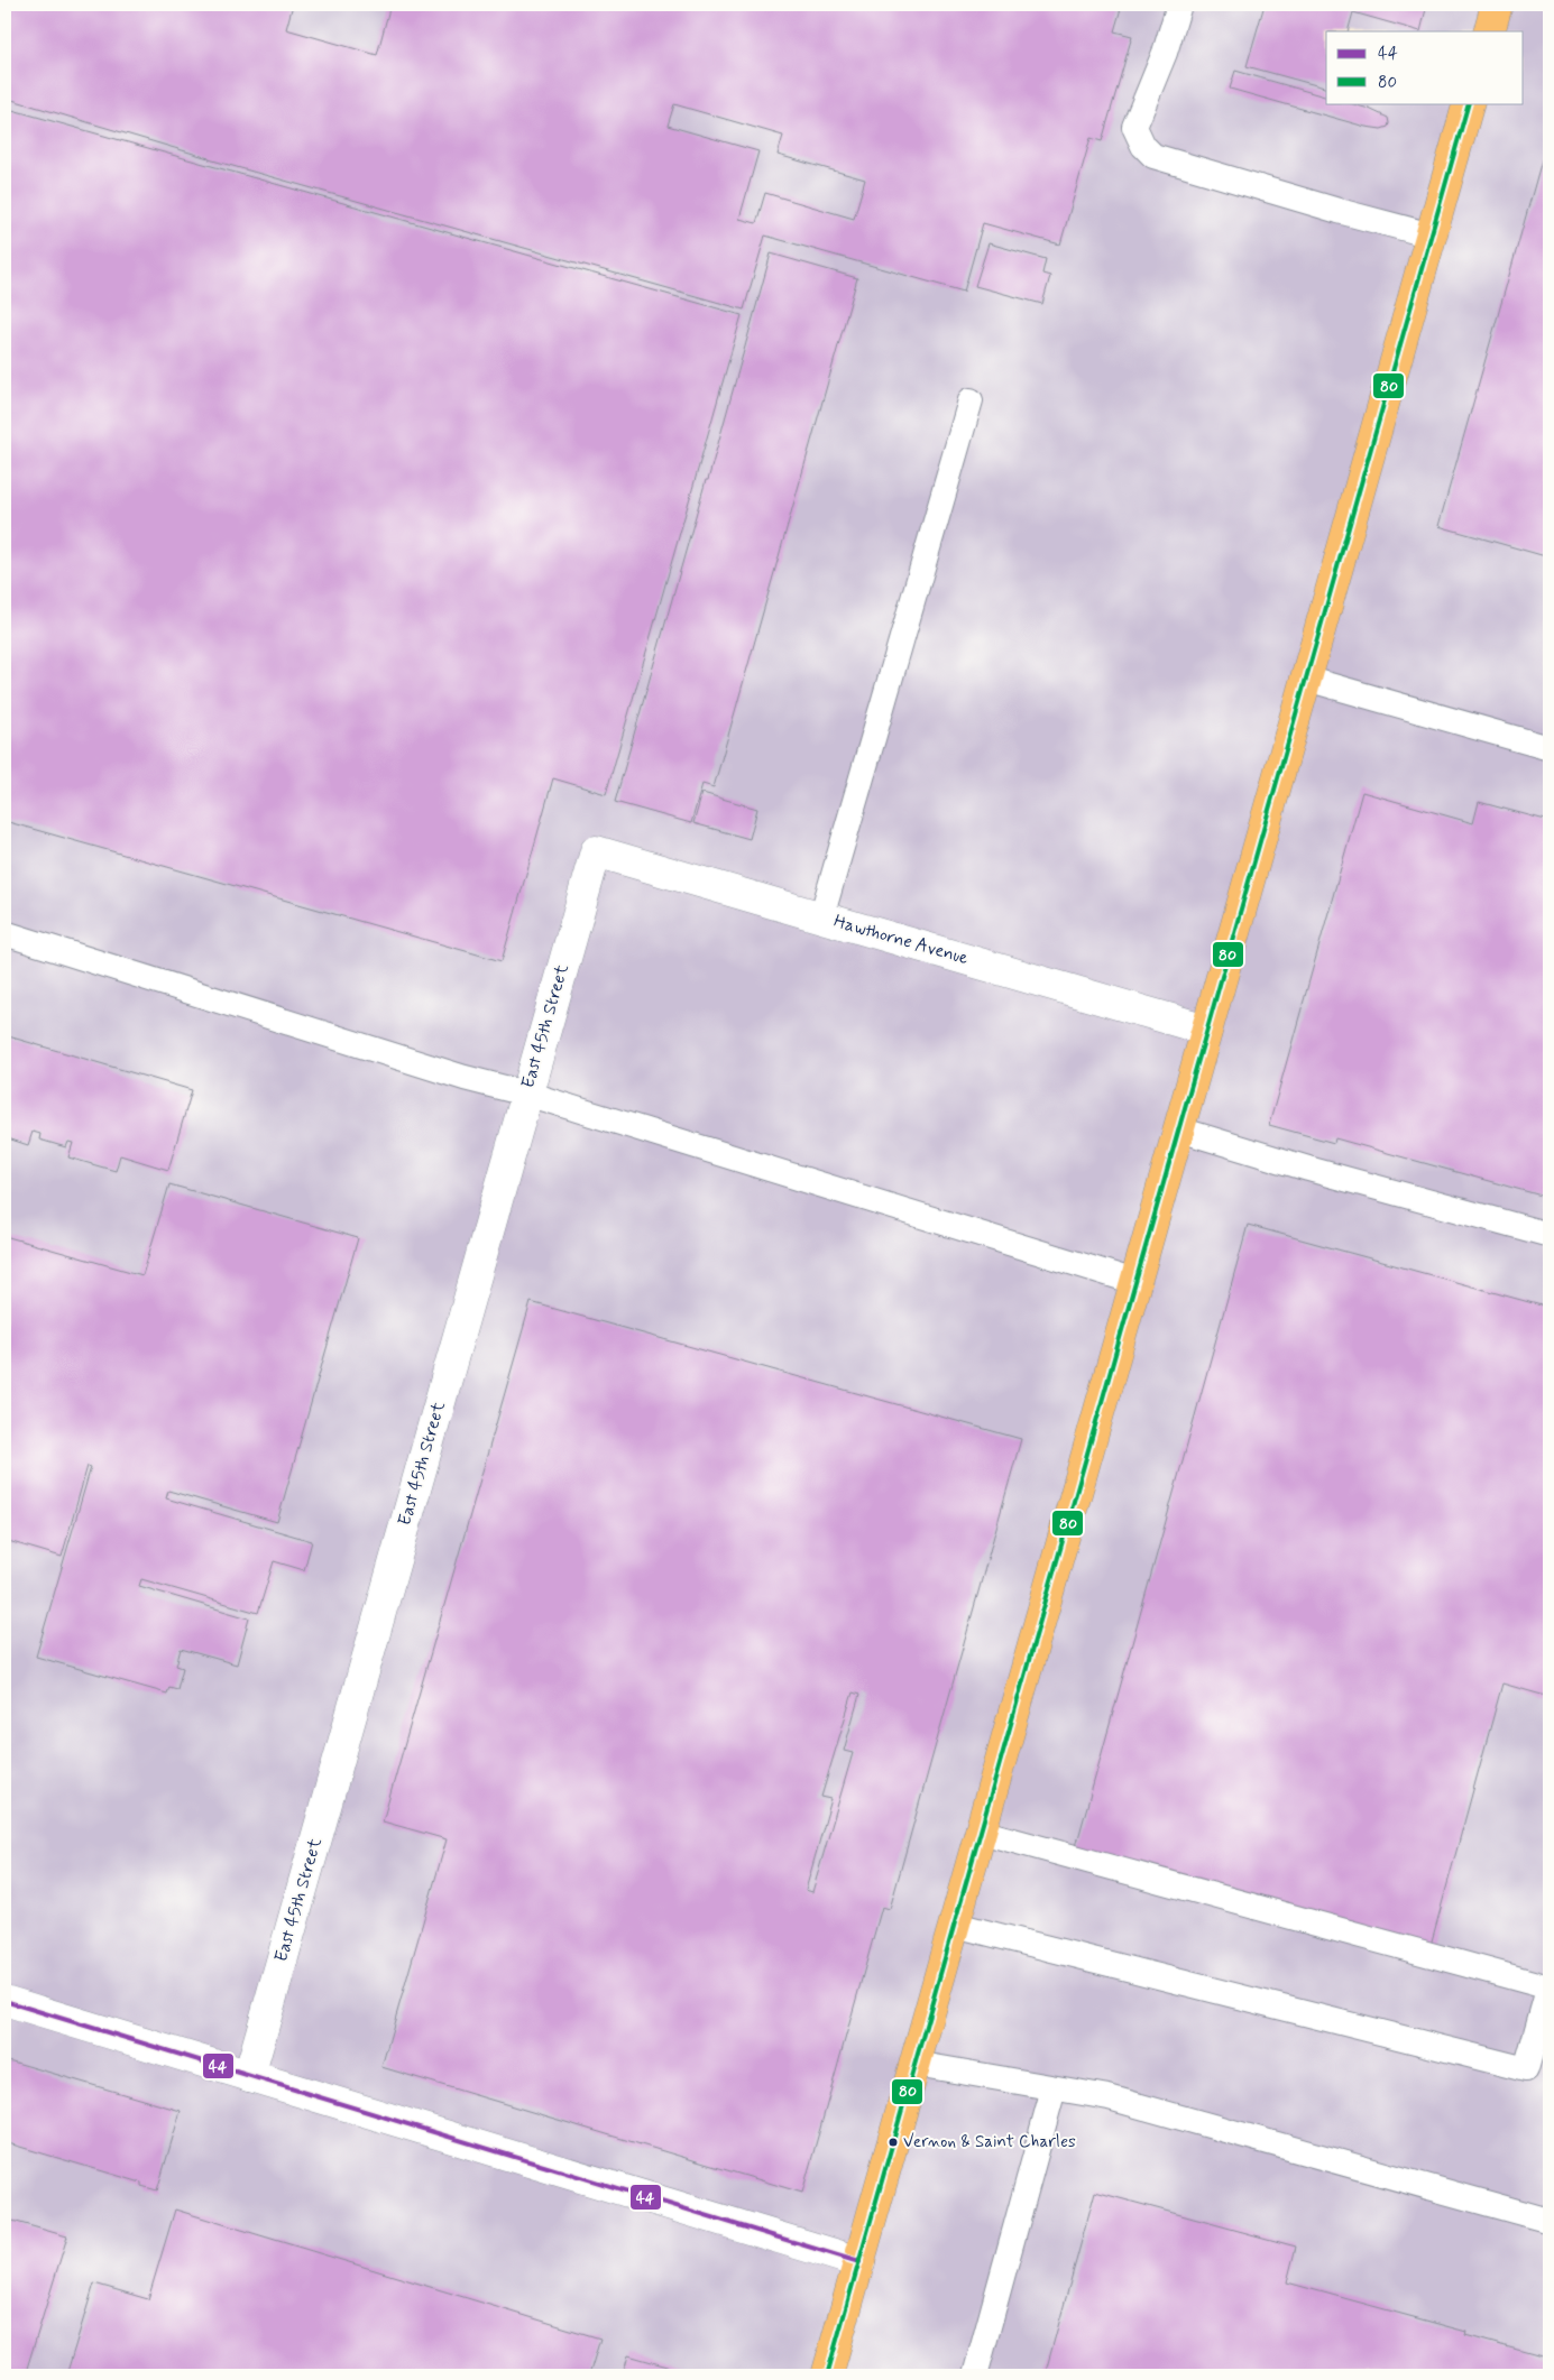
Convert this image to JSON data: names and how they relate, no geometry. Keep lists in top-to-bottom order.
{
  "streets": {
    "street": ["Hawthorne Avenue", "East 45th Street"]
  },
  "crossings": [
    ["Hawthorne Avenue", "East 45th Street"]
  ],
  "places": ["Vernon & Saint Charles"],
  "lines": ["transit line 80", "transit line 44"],
  "legend": ["44", "80"]
}
